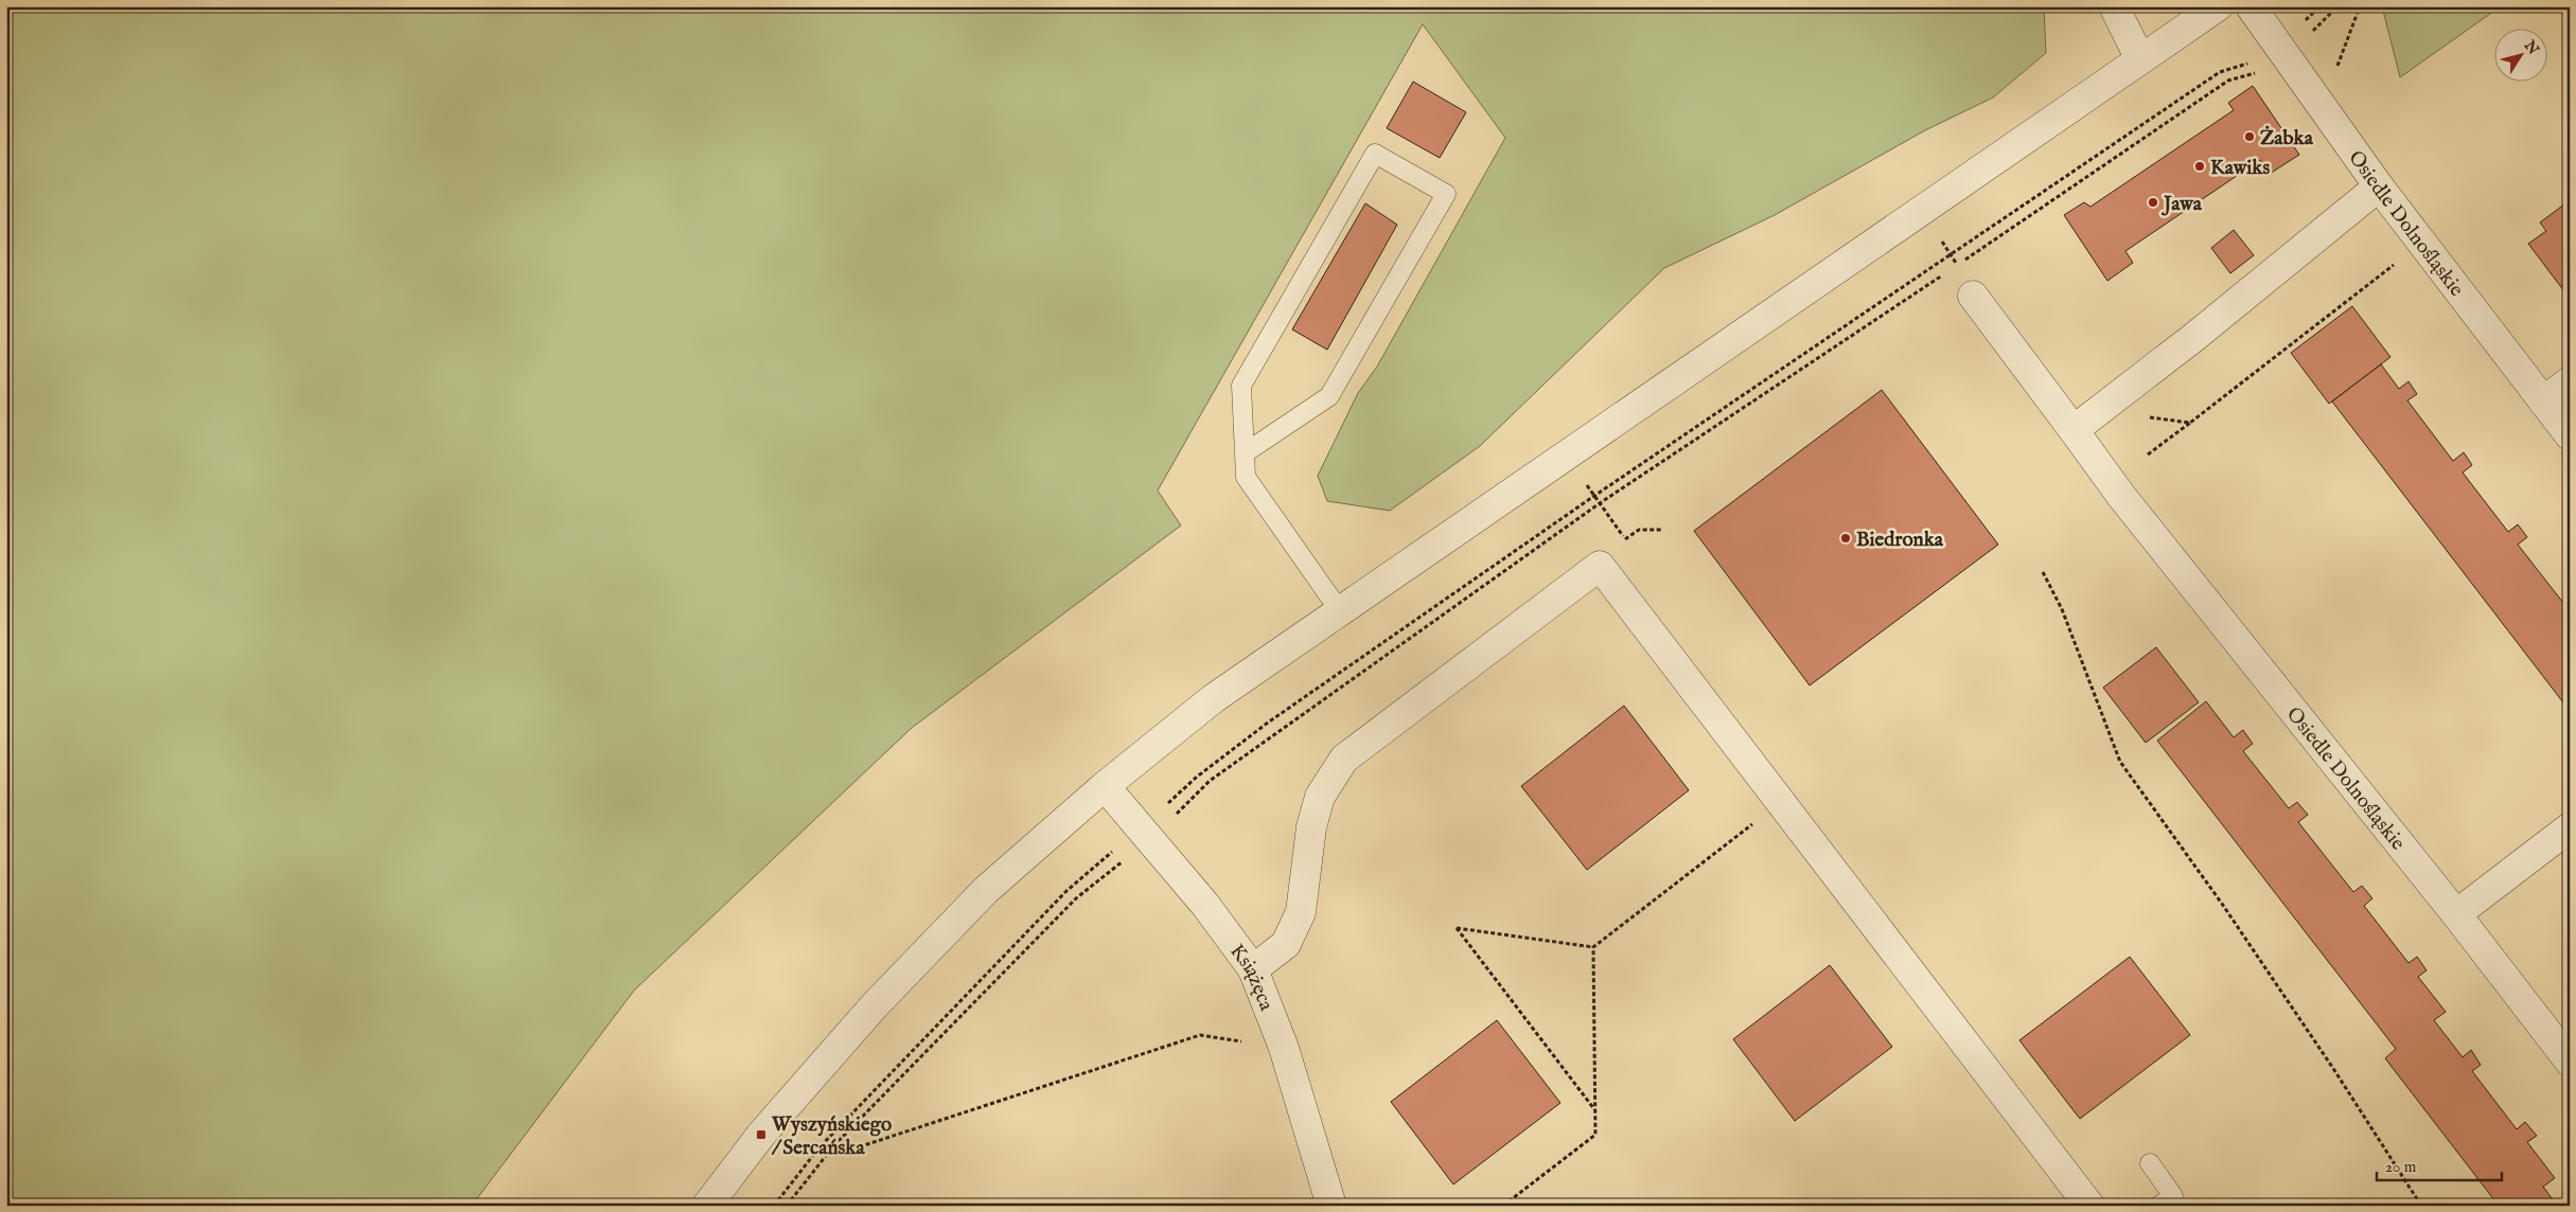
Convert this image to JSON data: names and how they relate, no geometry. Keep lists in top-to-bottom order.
{
  "streets": {
    "street": ["Osiedle Dolnośląskie", "Książęca"]
  },
  "places": {
    "other": [
      "Żabka",
      "Kawiks",
      "Jawa",
      "Biedronka"
    ],
    "transit": ["Wyszyńskiego / Sercańska"]
  },
  "scale_bar": "20 m",
  "north": "top right"
}
